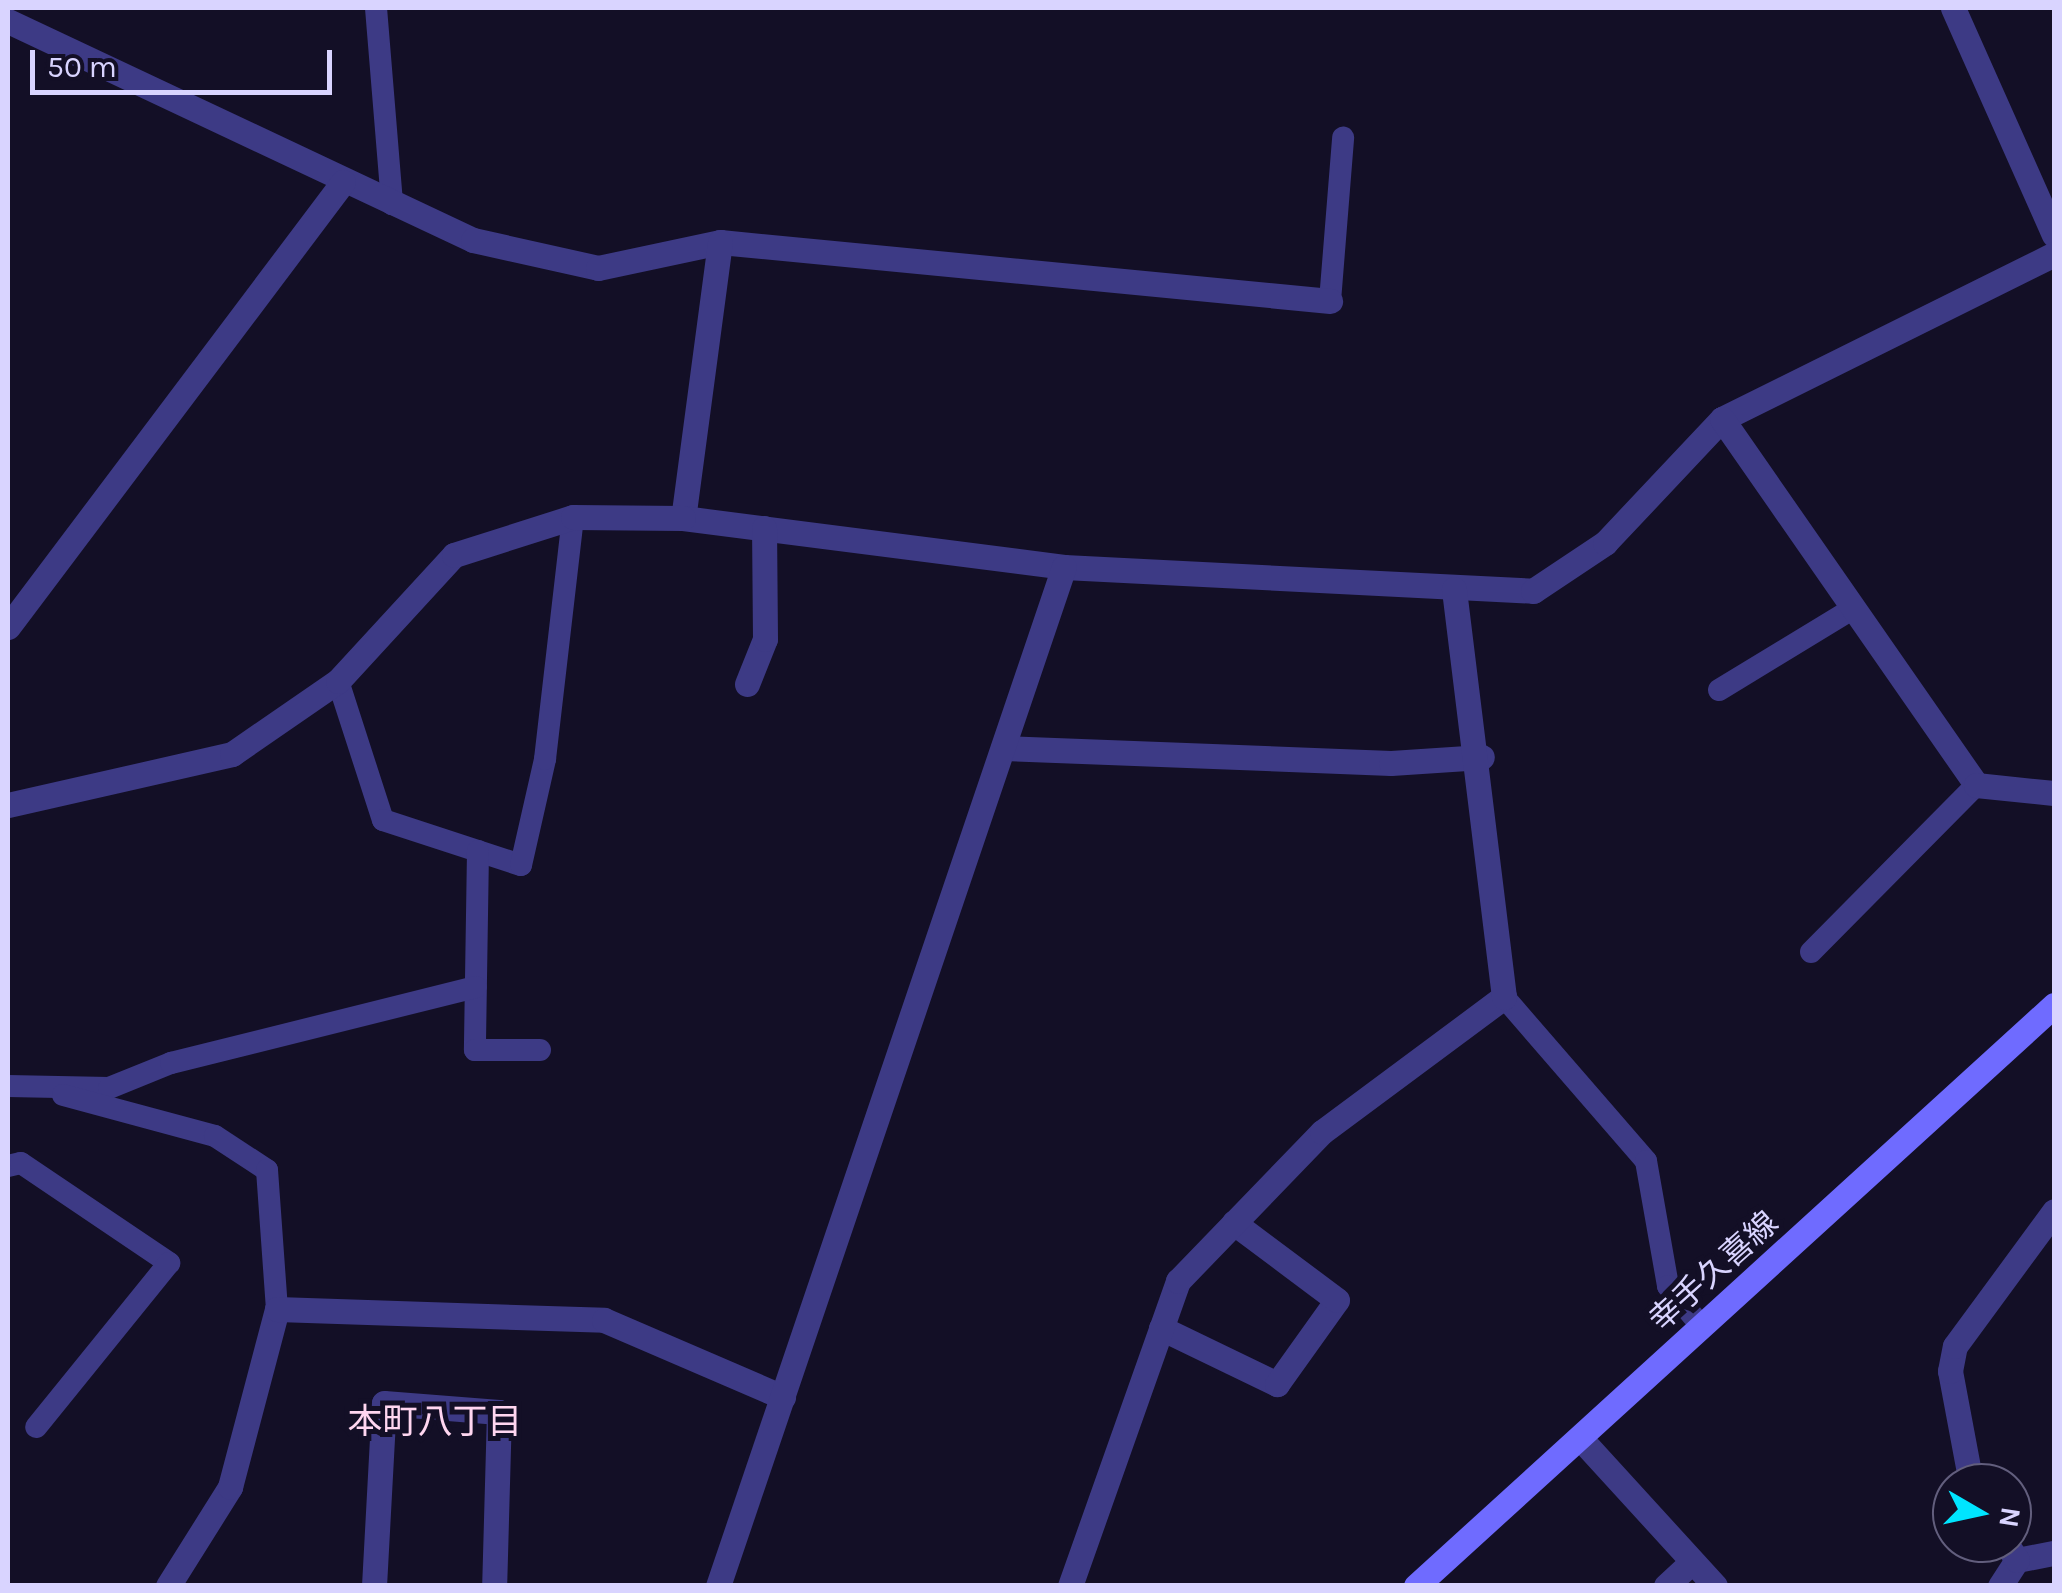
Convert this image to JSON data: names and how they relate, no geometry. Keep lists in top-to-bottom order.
{
  "streets": {
    "main road": ["幸手久喜線"]
  },
  "districts": ["本町八丁目"],
  "scale_bar": "50 m",
  "north": "right"
}
